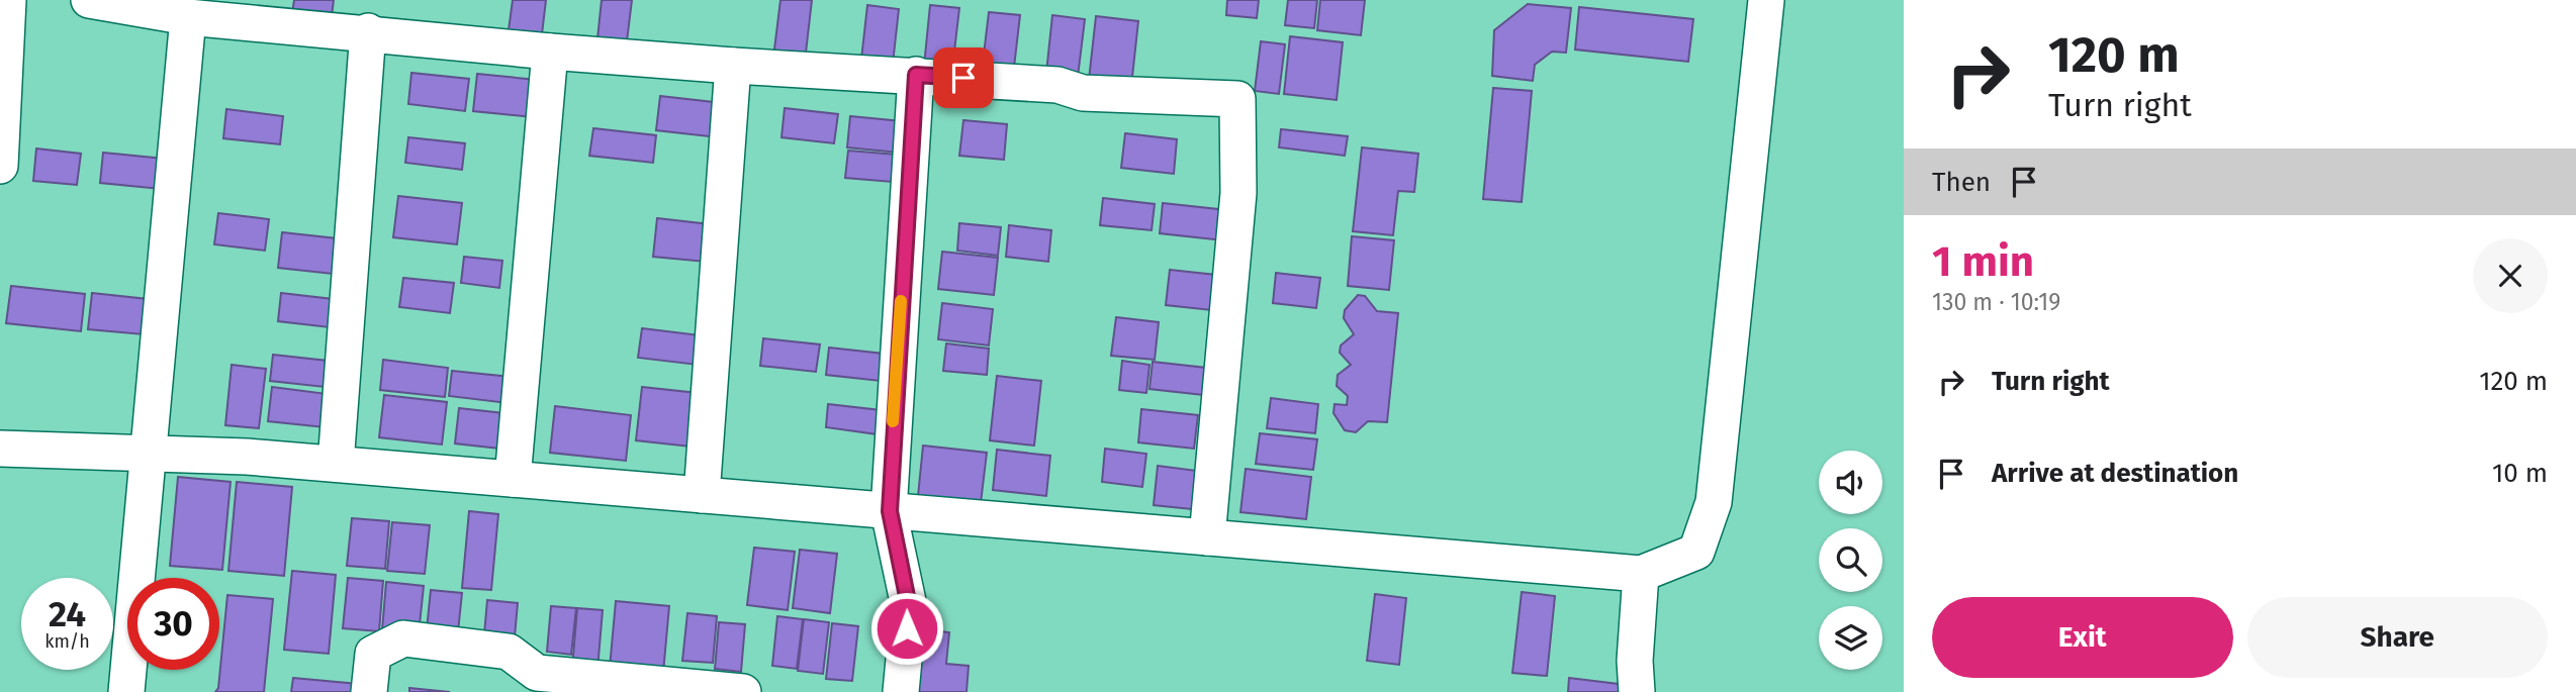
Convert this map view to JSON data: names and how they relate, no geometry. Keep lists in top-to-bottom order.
{
  "page": {
    "turn": ["120 m", "Turn right"],
    "then": "Then",
    "heading": ["1 min", "130 m · 10:19"],
    "list": [
      {
        "name": "Turn right",
        "value": "120 m"
      },
      {
        "name": "Arrive at destination",
        "value": "10 m"
      }
    ],
    "speed": "24 km/h",
    "limit": "30",
    "buttons": ["Exit", "Share"]
  }
}
